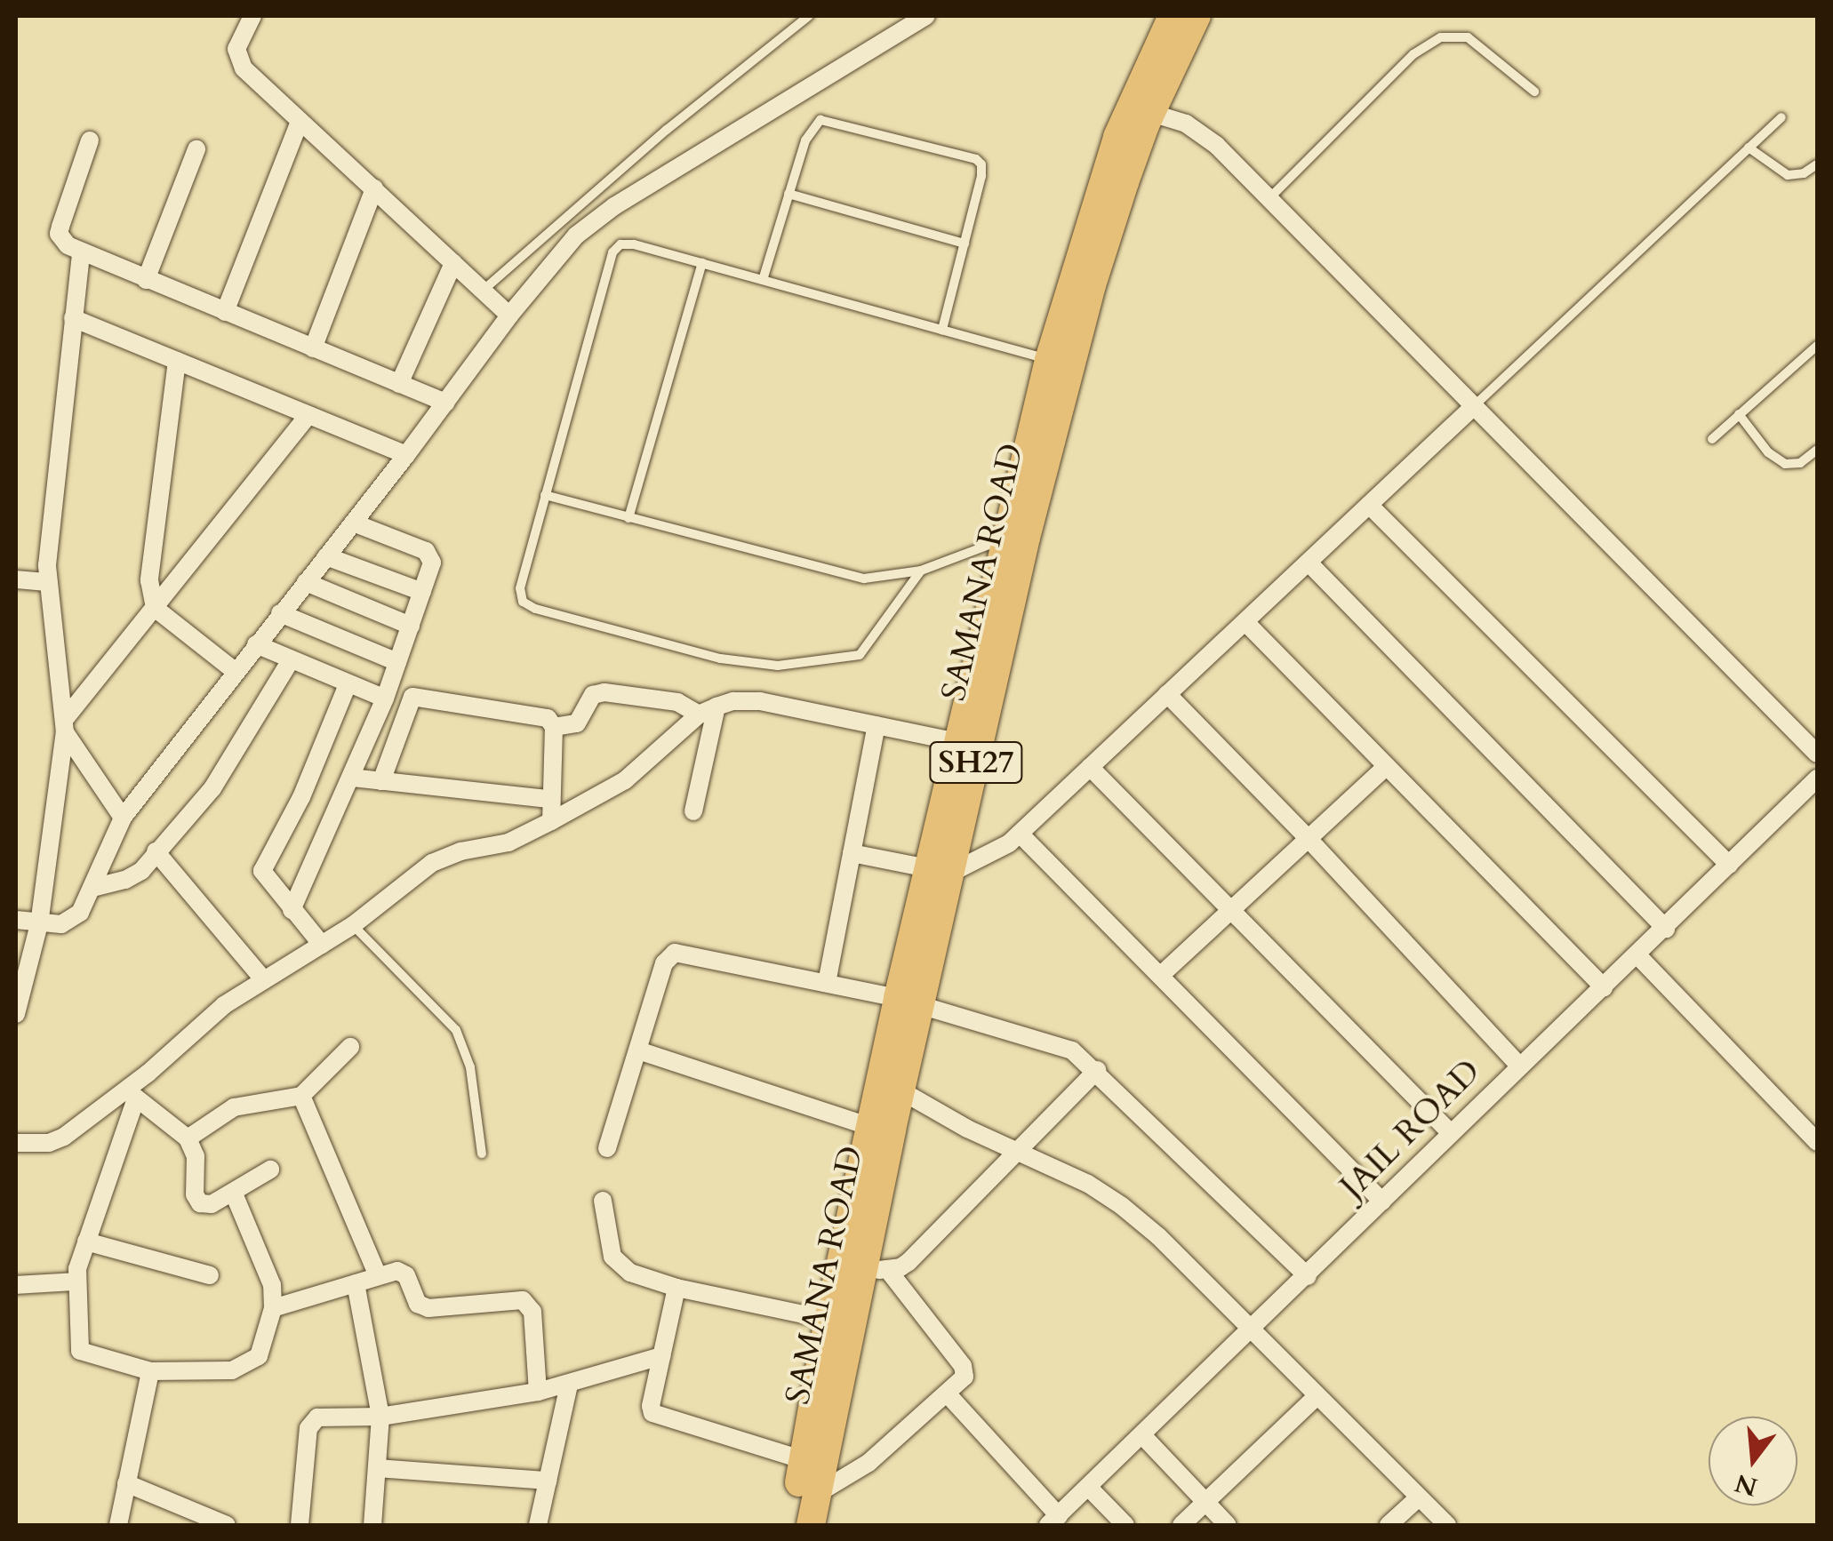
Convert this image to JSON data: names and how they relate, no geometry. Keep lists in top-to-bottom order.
{
  "streets": {
    "main road": ["SAMANA ROAD", "SH27"],
    "street": ["JAIL ROAD"]
  },
  "north": "bottom"
}
